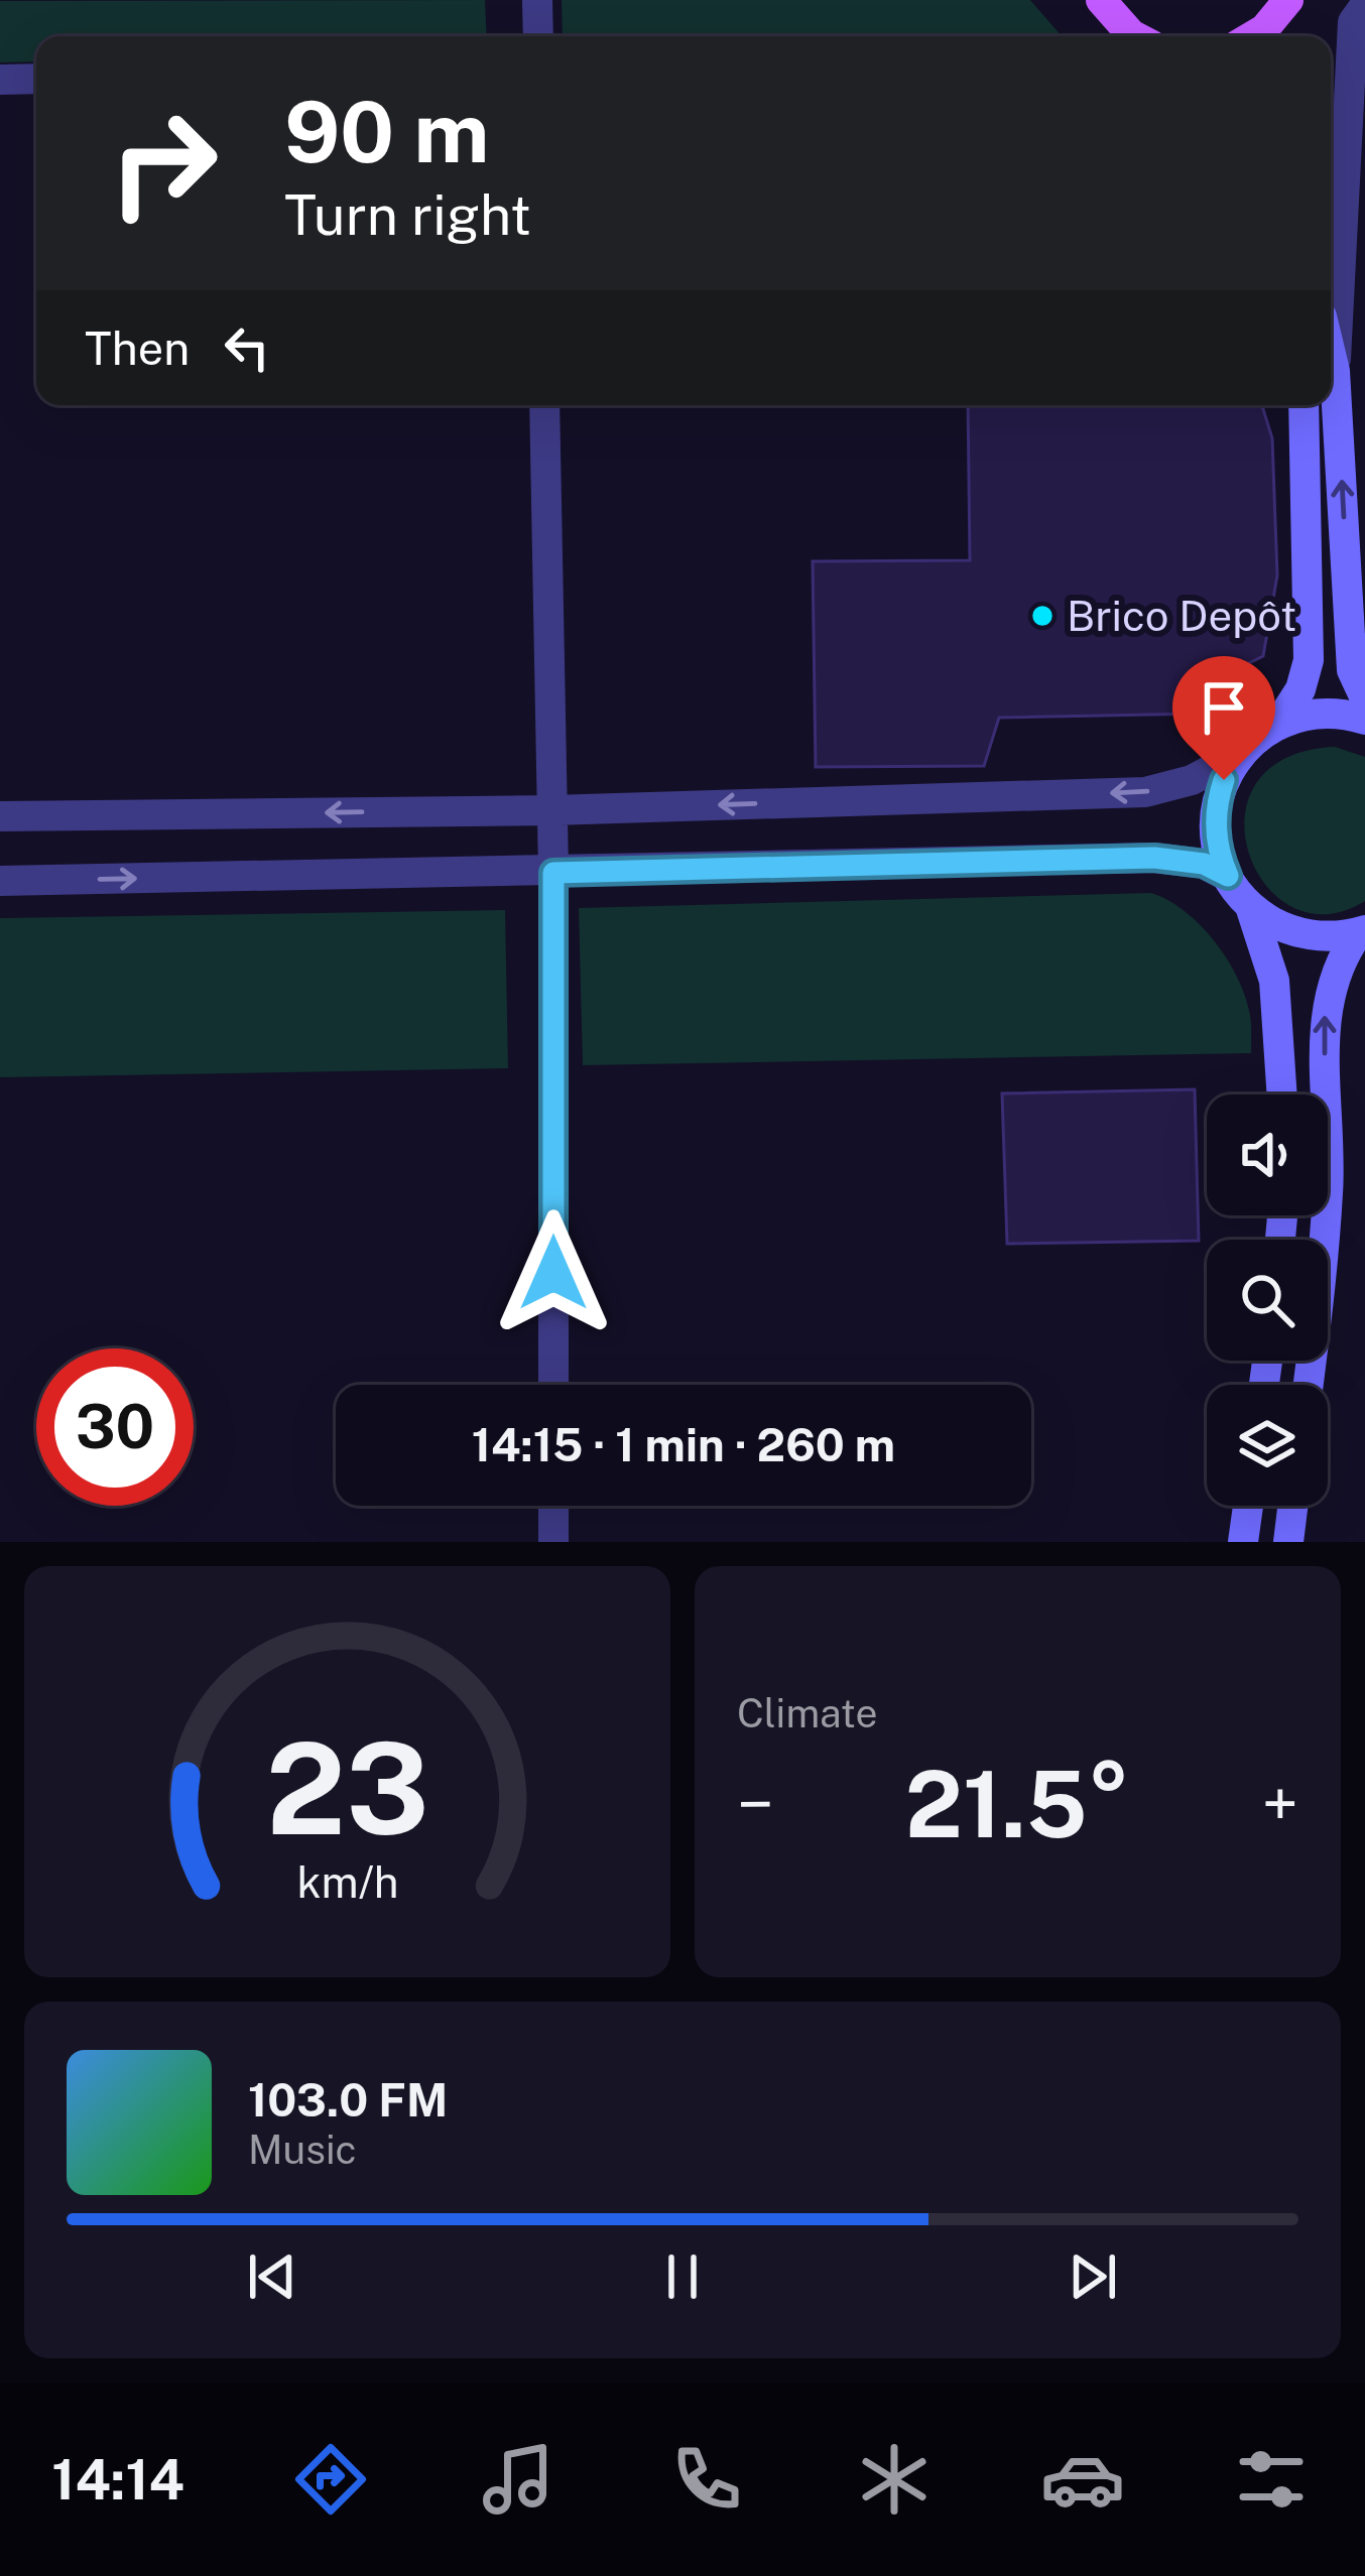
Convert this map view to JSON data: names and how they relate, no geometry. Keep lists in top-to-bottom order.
{
  "places": ["Brico Depôt"],
  "page": {
    "turn": ["90 m", "Turn right"],
    "then": "Then",
    "limit": "30",
    "trip": "14:15 · 1 min · 260 m",
    "tile": "Climate",
    "heat": ["−", "21.5°", "+"],
    "song": ["103.0 FM", "Music"],
    "tabs": "14:14",
    "gauge": ["23", "km/h"]
  }
}
